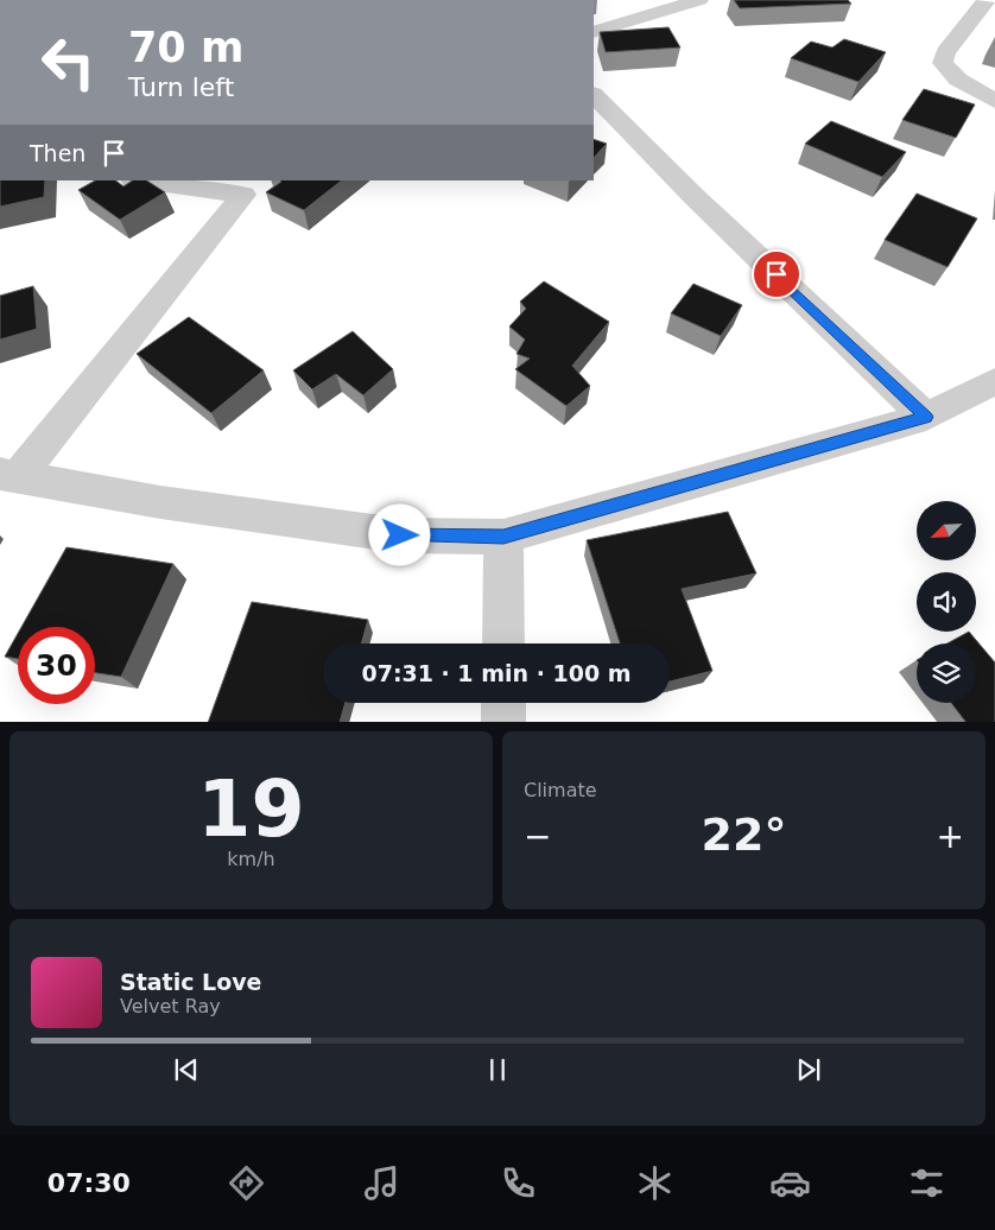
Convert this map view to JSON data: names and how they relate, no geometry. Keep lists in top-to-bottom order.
{
  "north": "bottom left",
  "page": {
    "turn": ["70 m", "Turn left"],
    "then": "Then",
    "limit": "30",
    "trip": "07:31 · 1 min · 100 m",
    "tile": [
      ["19", "km/h"],
      "Climate"
    ],
    "heat": ["−", "22°", "+"],
    "song": ["Static Love", "Velvet Ray"],
    "tabs": "07:30"
  }
}
